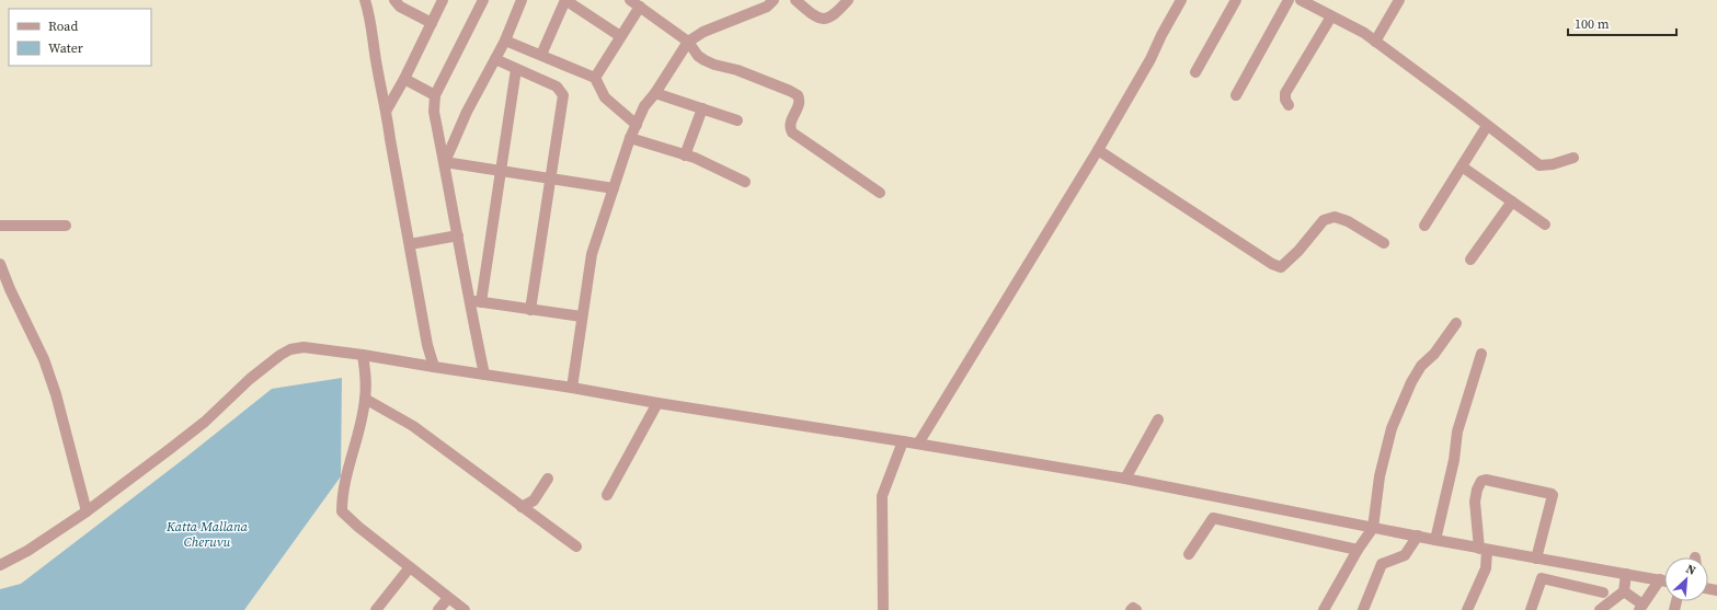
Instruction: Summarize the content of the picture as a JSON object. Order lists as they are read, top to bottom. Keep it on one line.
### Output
{"water":["Katta Mallana Cheruvu"],"legend":["Road","Water"],"scale_bar":"100 m","north":"top right"}
